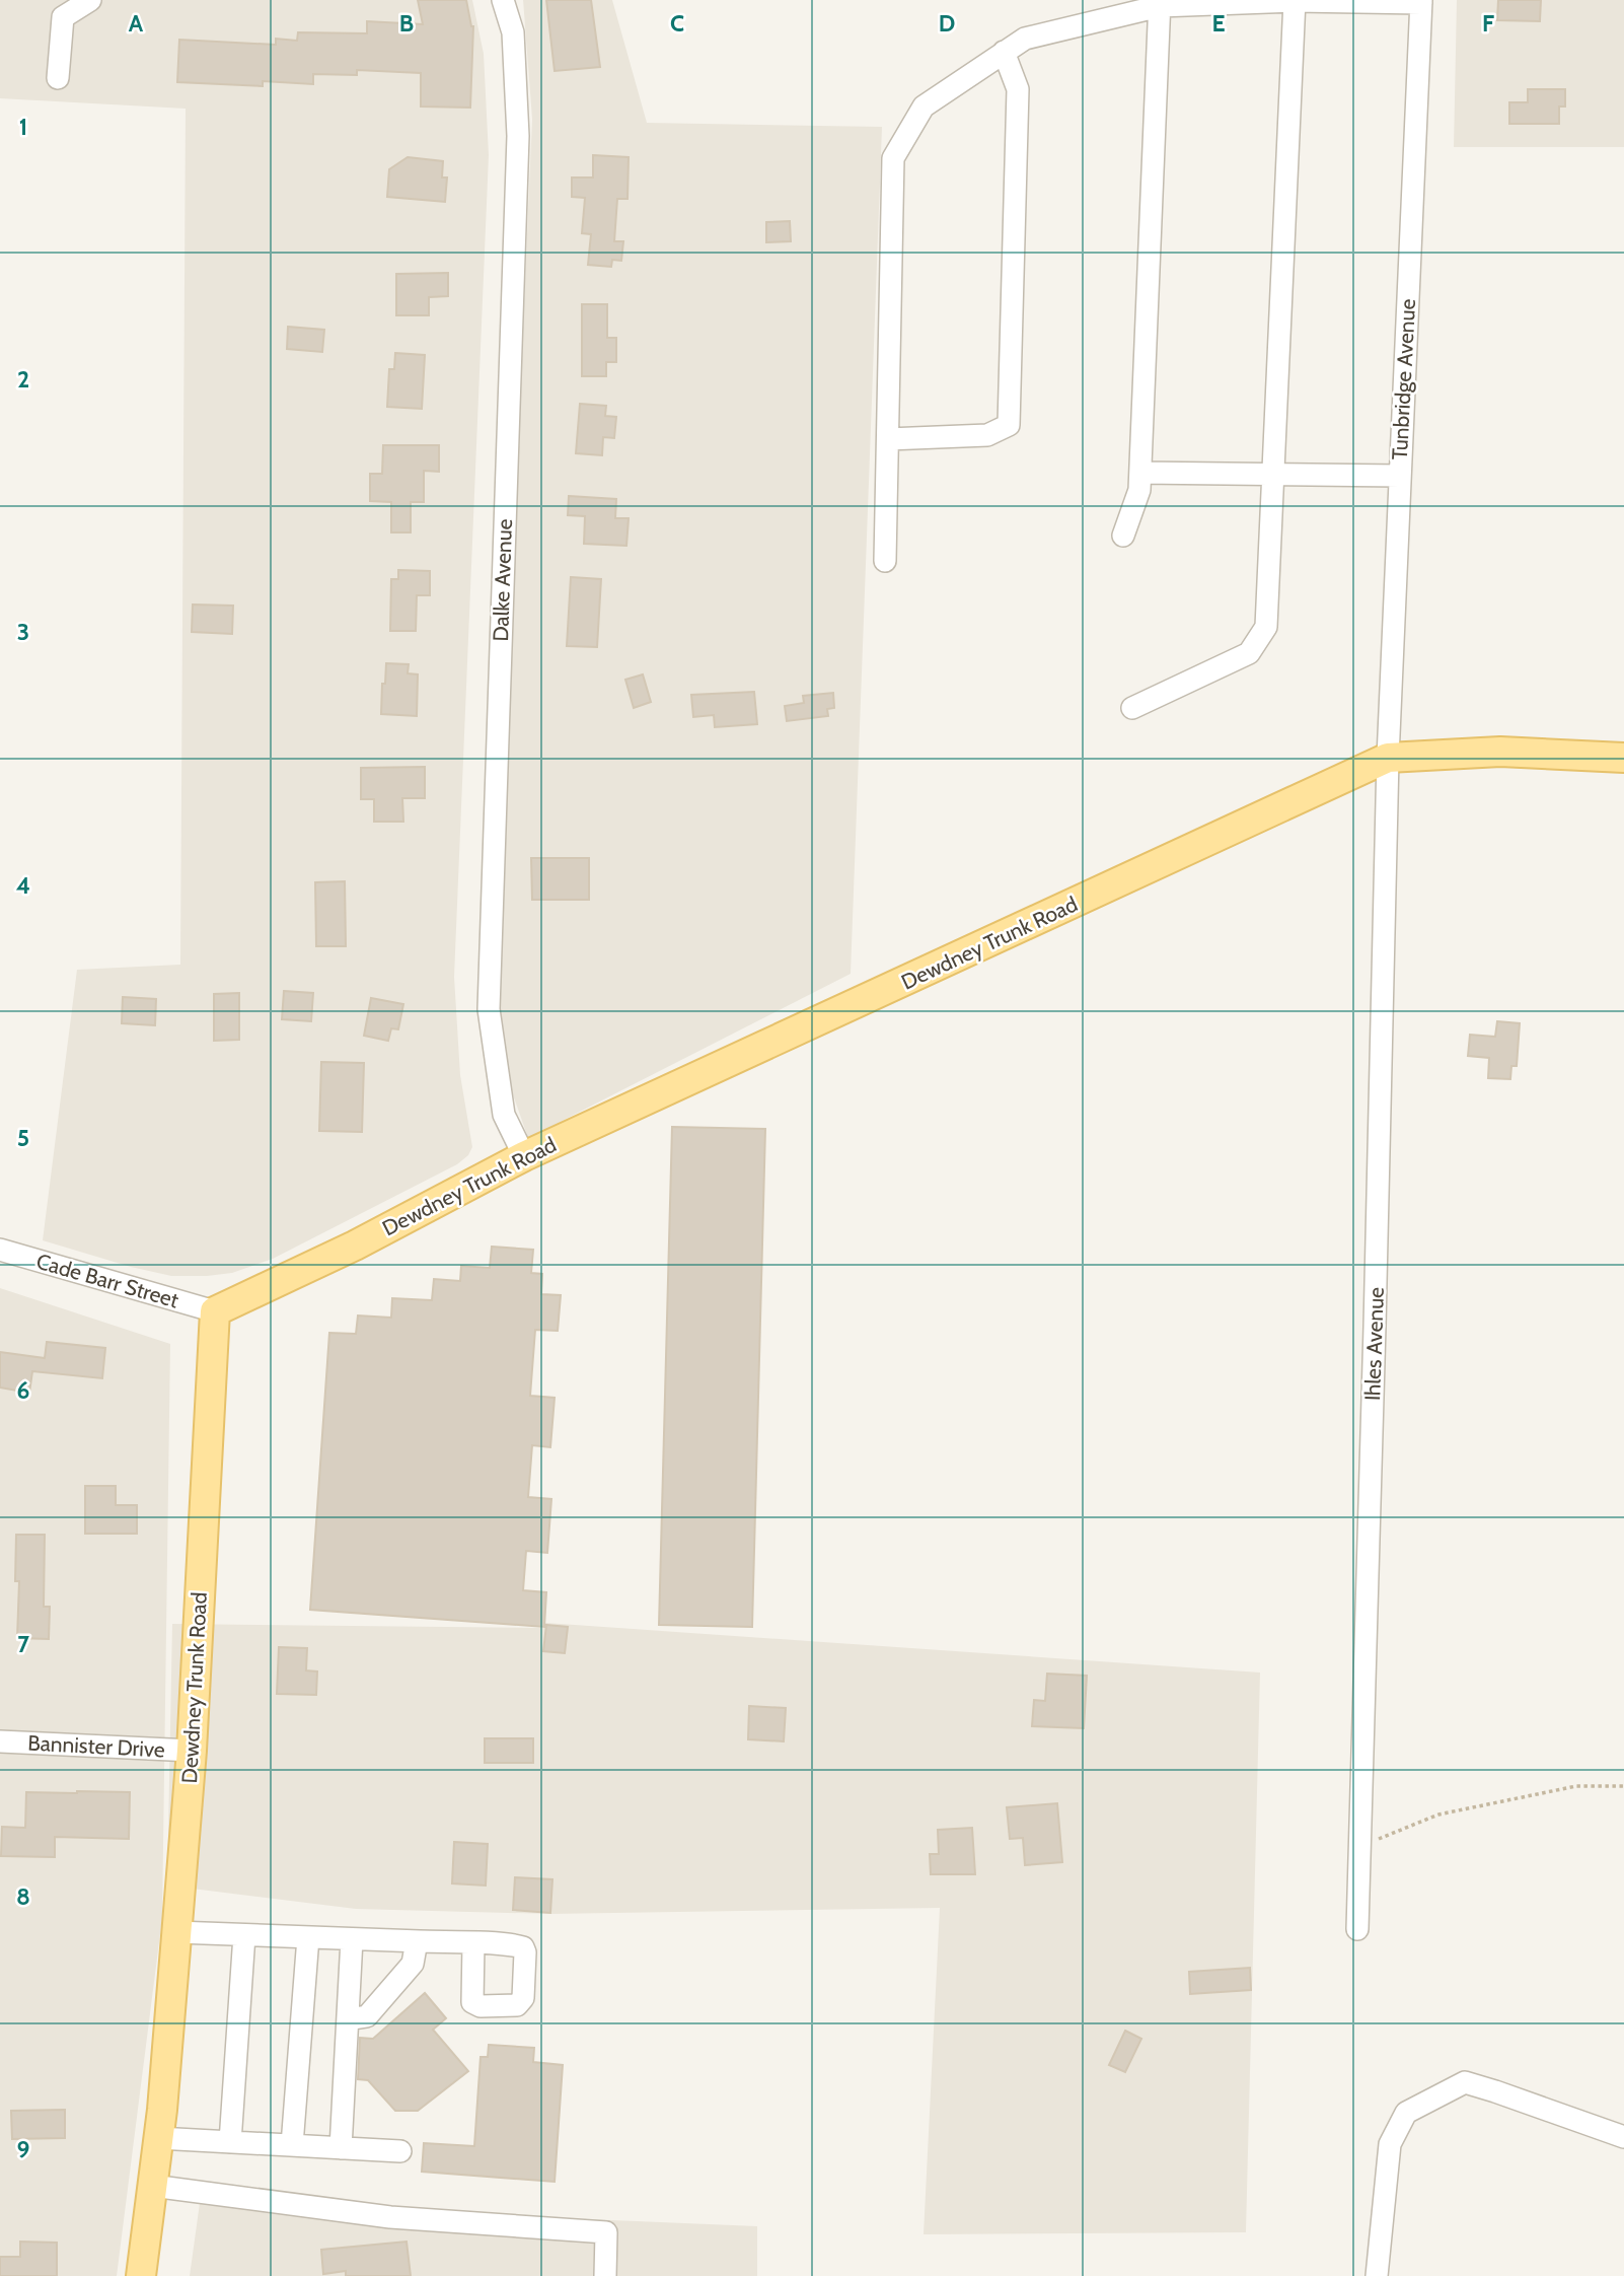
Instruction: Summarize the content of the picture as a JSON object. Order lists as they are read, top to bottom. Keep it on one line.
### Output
{"streets":{"main road":["Dewdney Trunk Road"],"street":["Tunbridge Avenue","Dalke Avenue","Cade Barr Street","Ihles Avenue","Bannister Drive"]},"crossings":[["Tunbridge Avenue","Dewdney Trunk Road"],["Tunbridge Avenue","Ihles Avenue"],["Dalke Avenue","Dewdney Trunk Road"],["Dewdney Trunk Road","Cade Barr Street"],["Dewdney Trunk Road","Ihles Avenue"],["Dewdney Trunk Road","Bannister Drive"]],"grid":{"columns":["A","B","C","D","E","F"],"rows":["1","2","3","4","5","6","7","8","9"]}}
